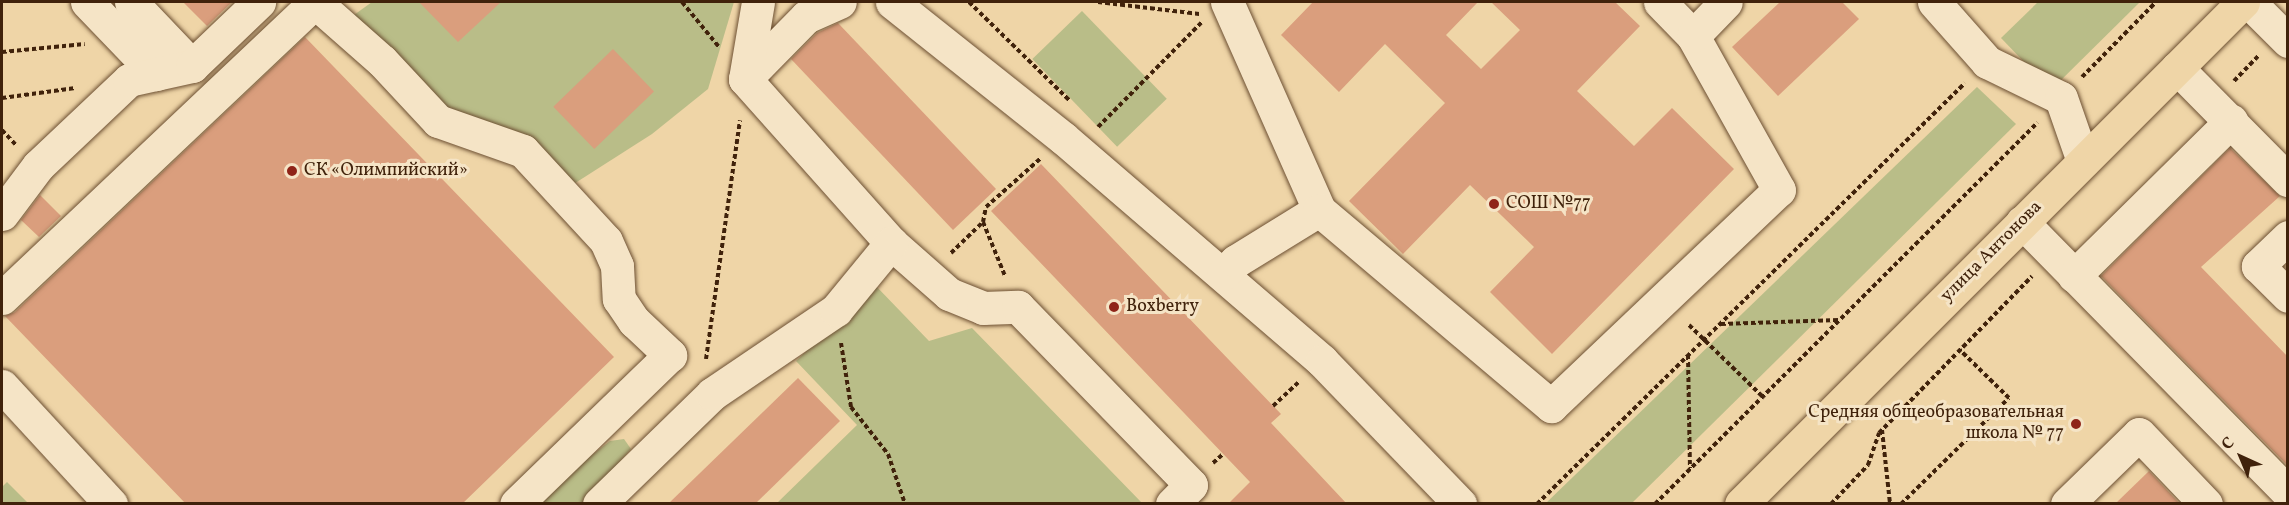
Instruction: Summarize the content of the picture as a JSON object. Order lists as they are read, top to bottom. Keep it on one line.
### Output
{"streets":{"main road":["улица Антонова"]},"places":["СК «Олимпийский»","СОШ №77","Boxberry","Средняя общеобразовательная школа № 77"],"north":"top left"}
